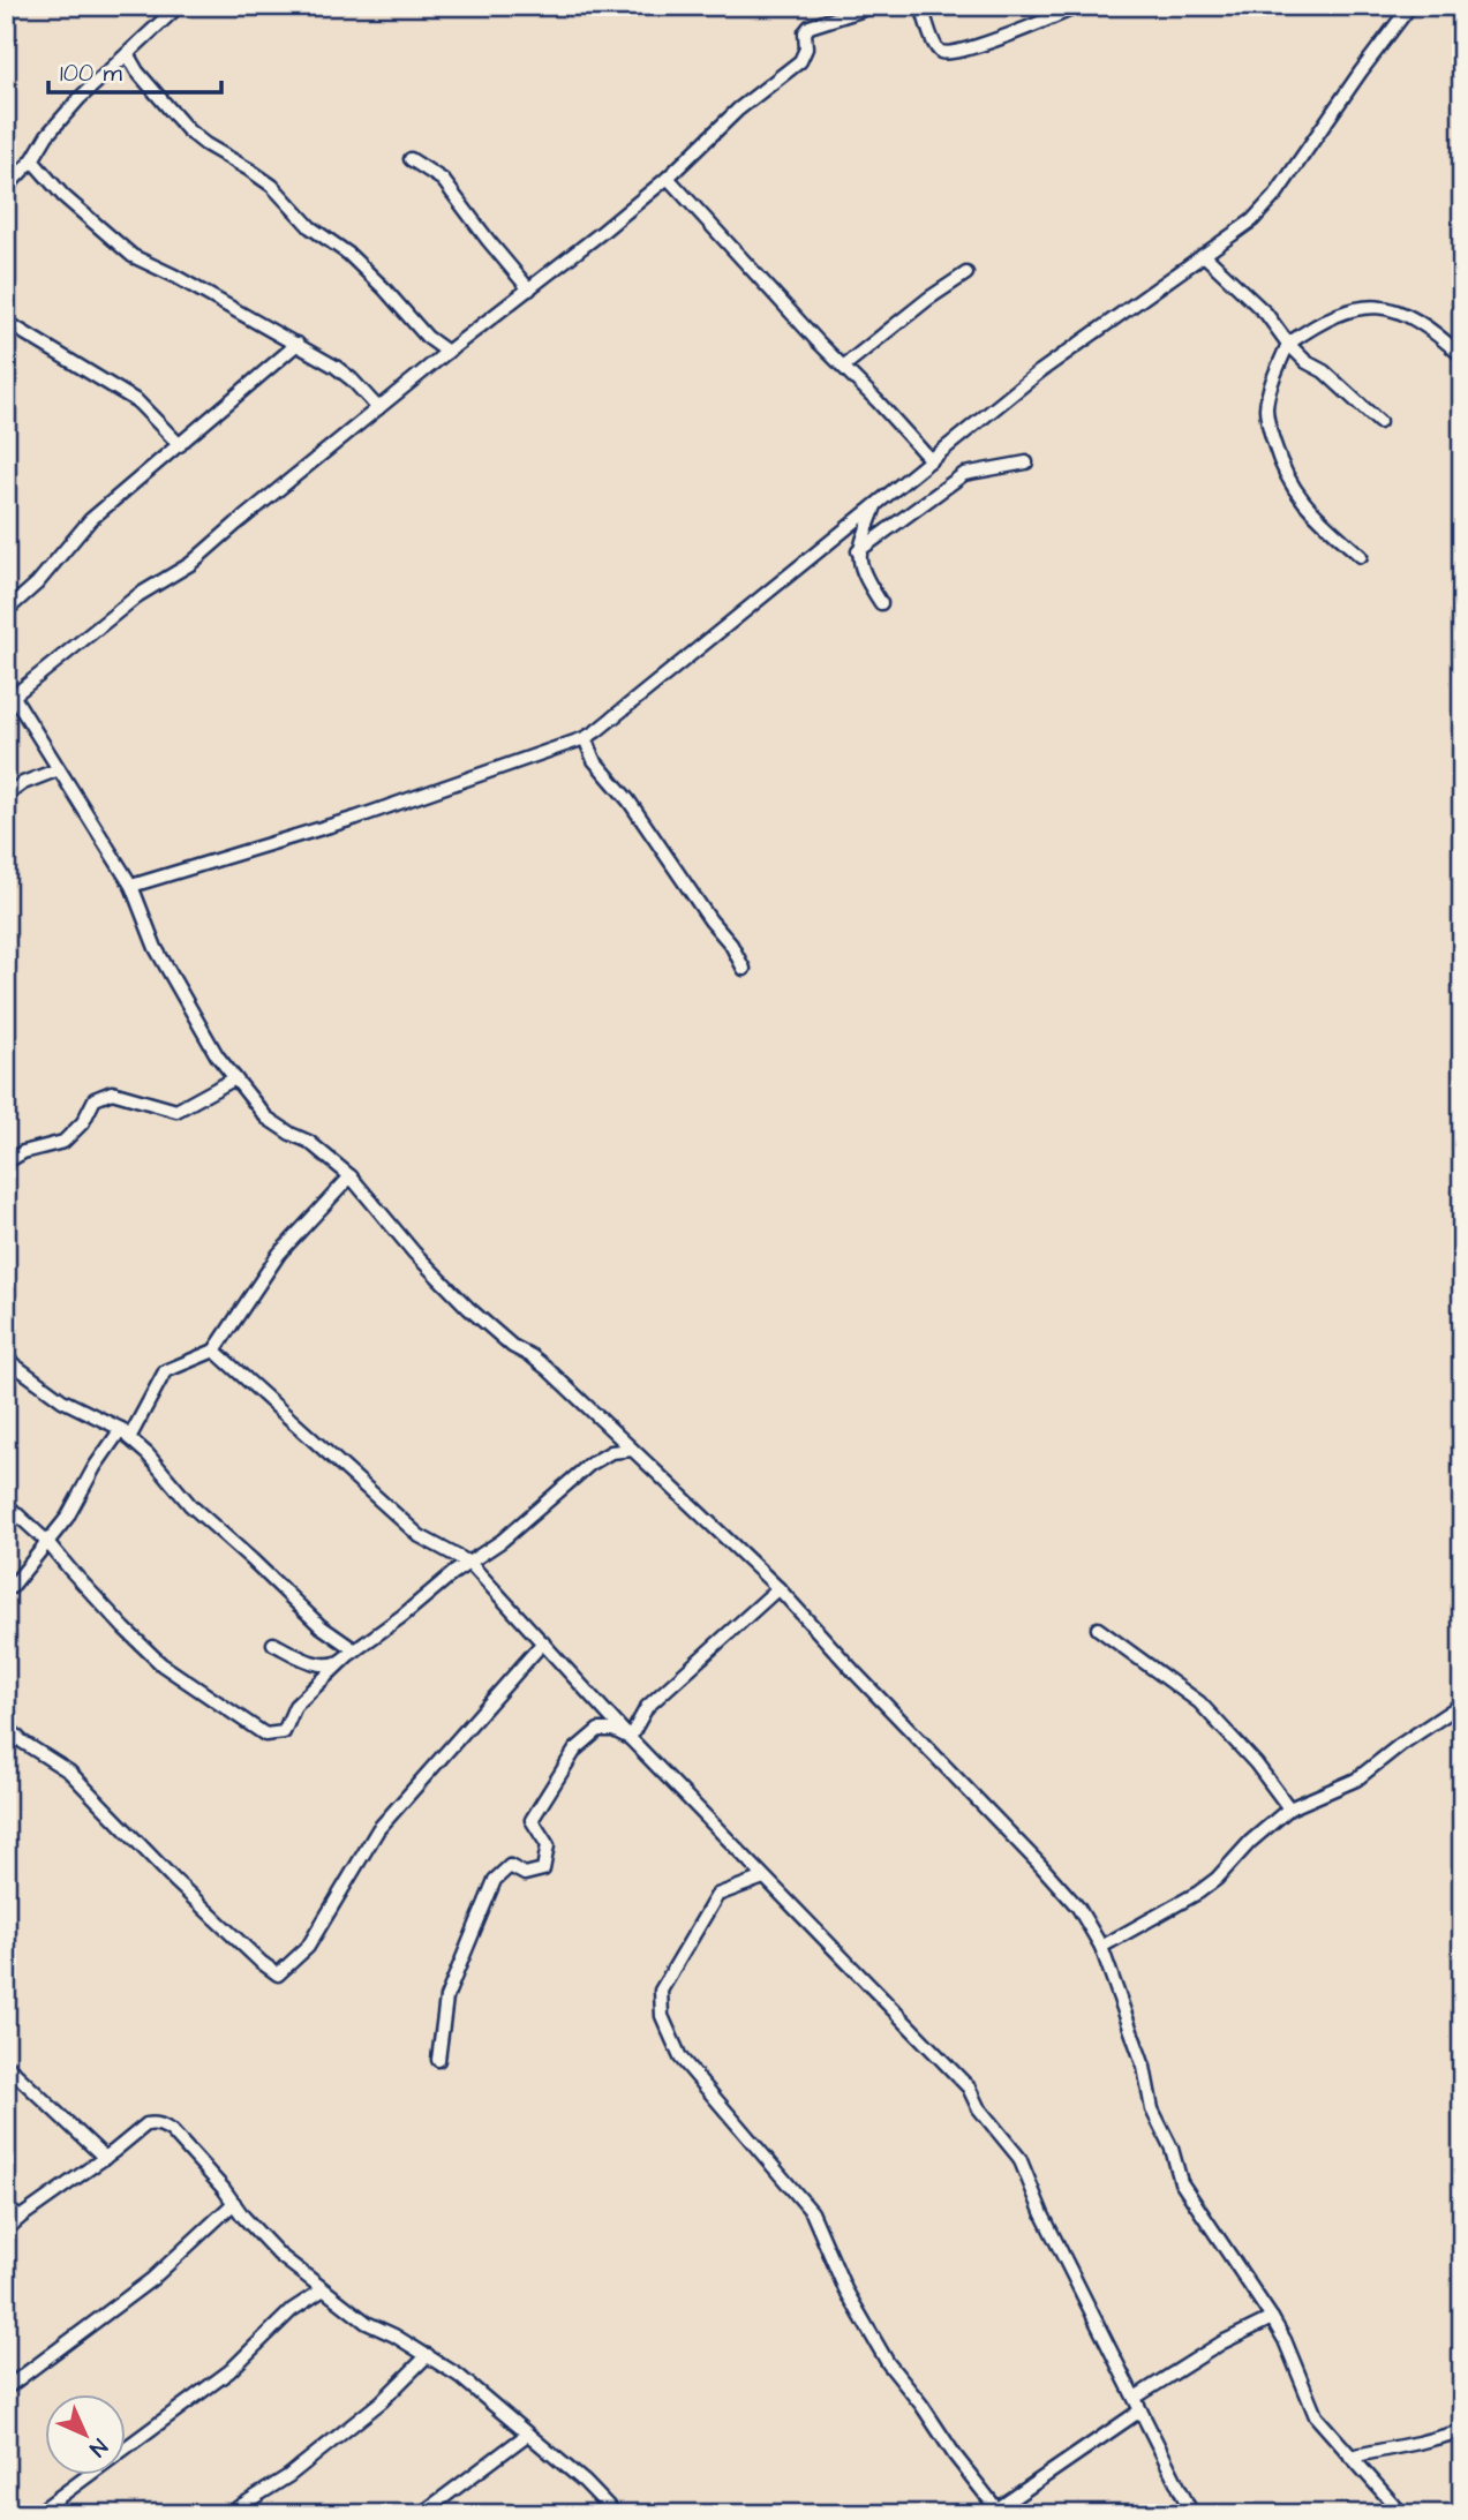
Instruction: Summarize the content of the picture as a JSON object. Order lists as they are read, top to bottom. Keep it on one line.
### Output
{"scale_bar":"100 m","north":"bottom right"}
